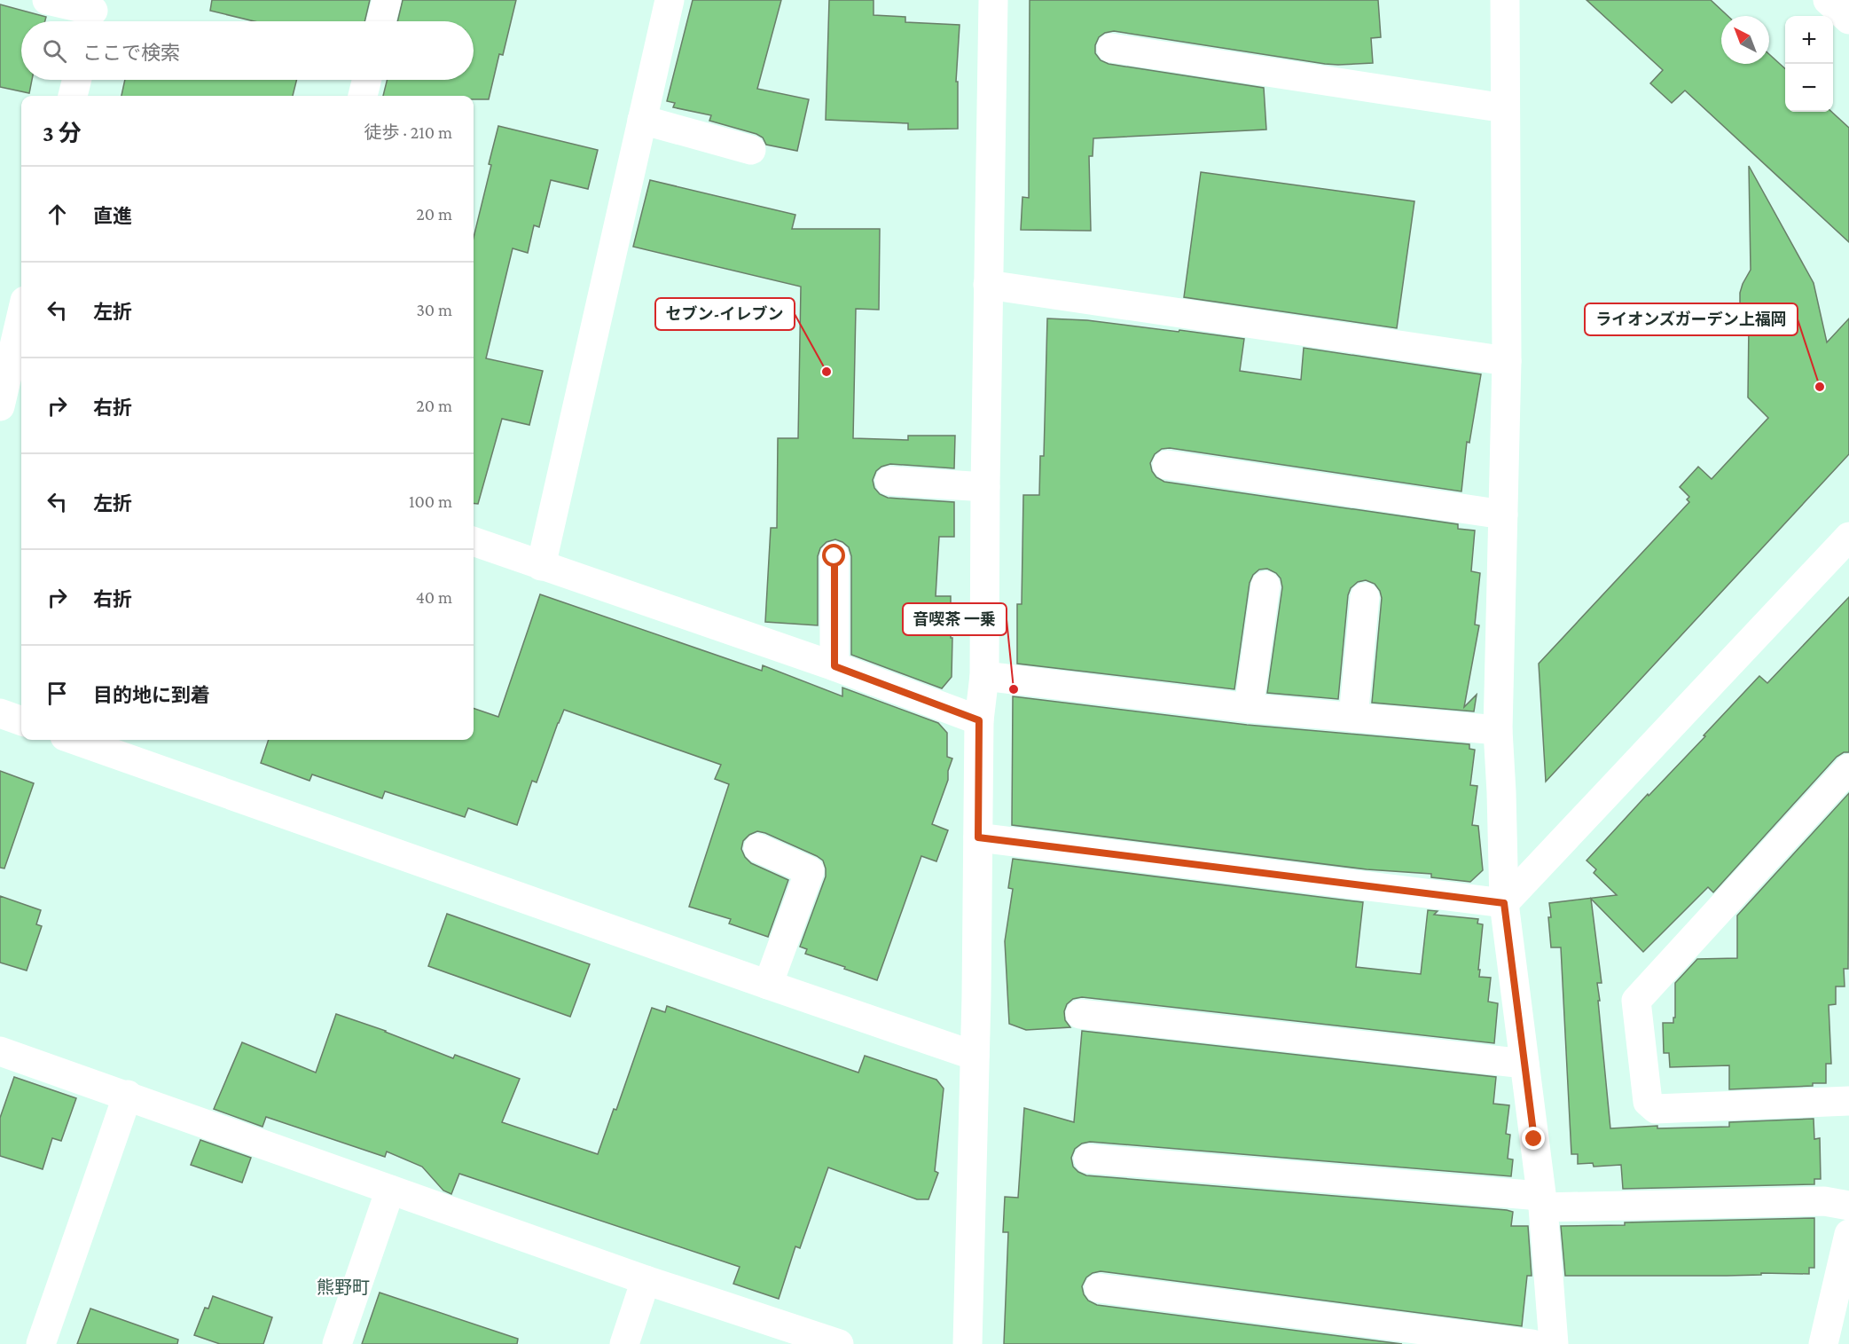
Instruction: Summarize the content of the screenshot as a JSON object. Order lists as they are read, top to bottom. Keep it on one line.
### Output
{"districts":["熊野町"],"places":["セブン-イレブン","ライオンズガーデン上福岡","音喫茶 一乗"],"north":"top left","page":{"map_buttons":["+","−"],"search":"ここで検索","heading":["3 分","徒歩 · 210 m"],"list":[["直進","20 m"],["左折","30 m"],["右折","20 m"],["左折","100 m"],["右折","40 m"],"目的地に到着"]}}
